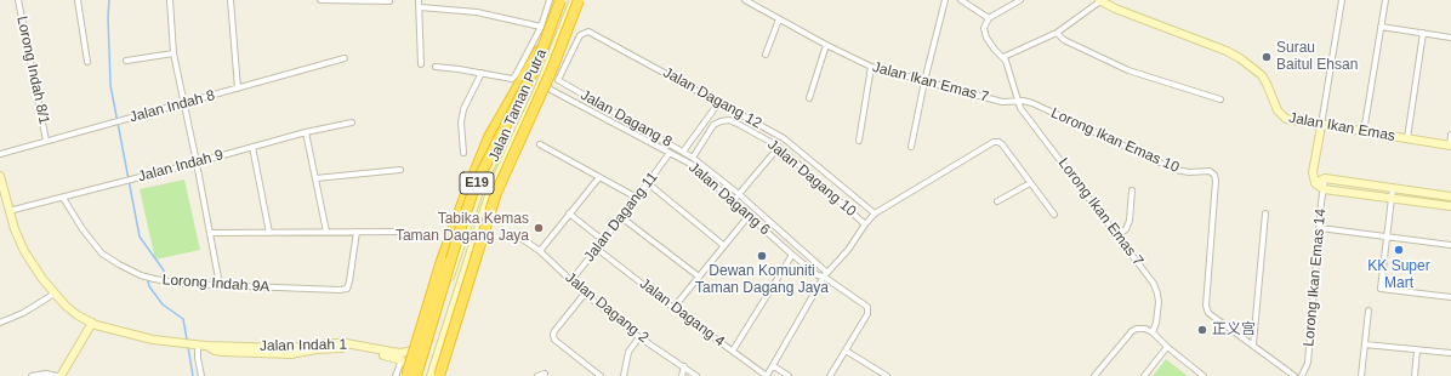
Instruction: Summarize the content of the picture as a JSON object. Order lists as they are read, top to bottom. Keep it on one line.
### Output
{"streets":{"highway":["E19"],"street":["Lorong Indah 8/1","Jalan Ikan Emas 7","Jalan Dagang 12","Jalan Taman Putra","Jalan Indah 8","Jalan Dagang 8","Jalan Ikan Emas","Lorong Ikan Emas 10","Jalan Indah 9","Jalan Dagang 10","Jalan Dagang 6","Lorong Ikan Emas 7","Jalan Dagang 11","Lorong Ikan Emas 14","Lorong Indah 9A","Jalan Dagang 2","Jalan Dagang 4","Jalan Indah 1"]},"crossings":[["Lorong Indah 8/1","Jalan Indah 8"],["Jalan Ikan Emas 7","Lorong Ikan Emas 10"],["Jalan Ikan Emas 7","Lorong Ikan Emas 7"],["Jalan Dagang 12","Jalan Dagang 8"],["Jalan Dagang 12","Jalan Dagang 10"],["Jalan Taman Putra","E19"],["Jalan Taman Putra","Jalan Indah 1"],["Jalan Dagang 8","Jalan Dagang 10"],["Jalan Dagang 8","Jalan Dagang 6"],["Lorong Ikan Emas 10","Lorong Ikan Emas 7"],["Jalan Indah 9","Lorong Indah 9A"],["Jalan Indah 9","Jalan Indah 1"],["Jalan Dagang 10","Jalan Dagang 6"],["Jalan Dagang 10","Jalan Dagang 4"],["E19","Jalan Indah 1"],["Jalan Dagang 6","Jalan Dagang 11"],["Jalan Dagang 11","Jalan Dagang 2"],["Jalan Dagang 11","Jalan Dagang 4"]],"places":["Surau Baitul Ehsan","Tabika Kemas Taman Dagang Jaya","KK Super Mart","Dewan Komuniti Taman Dagang Jaya","正义宫"]}
